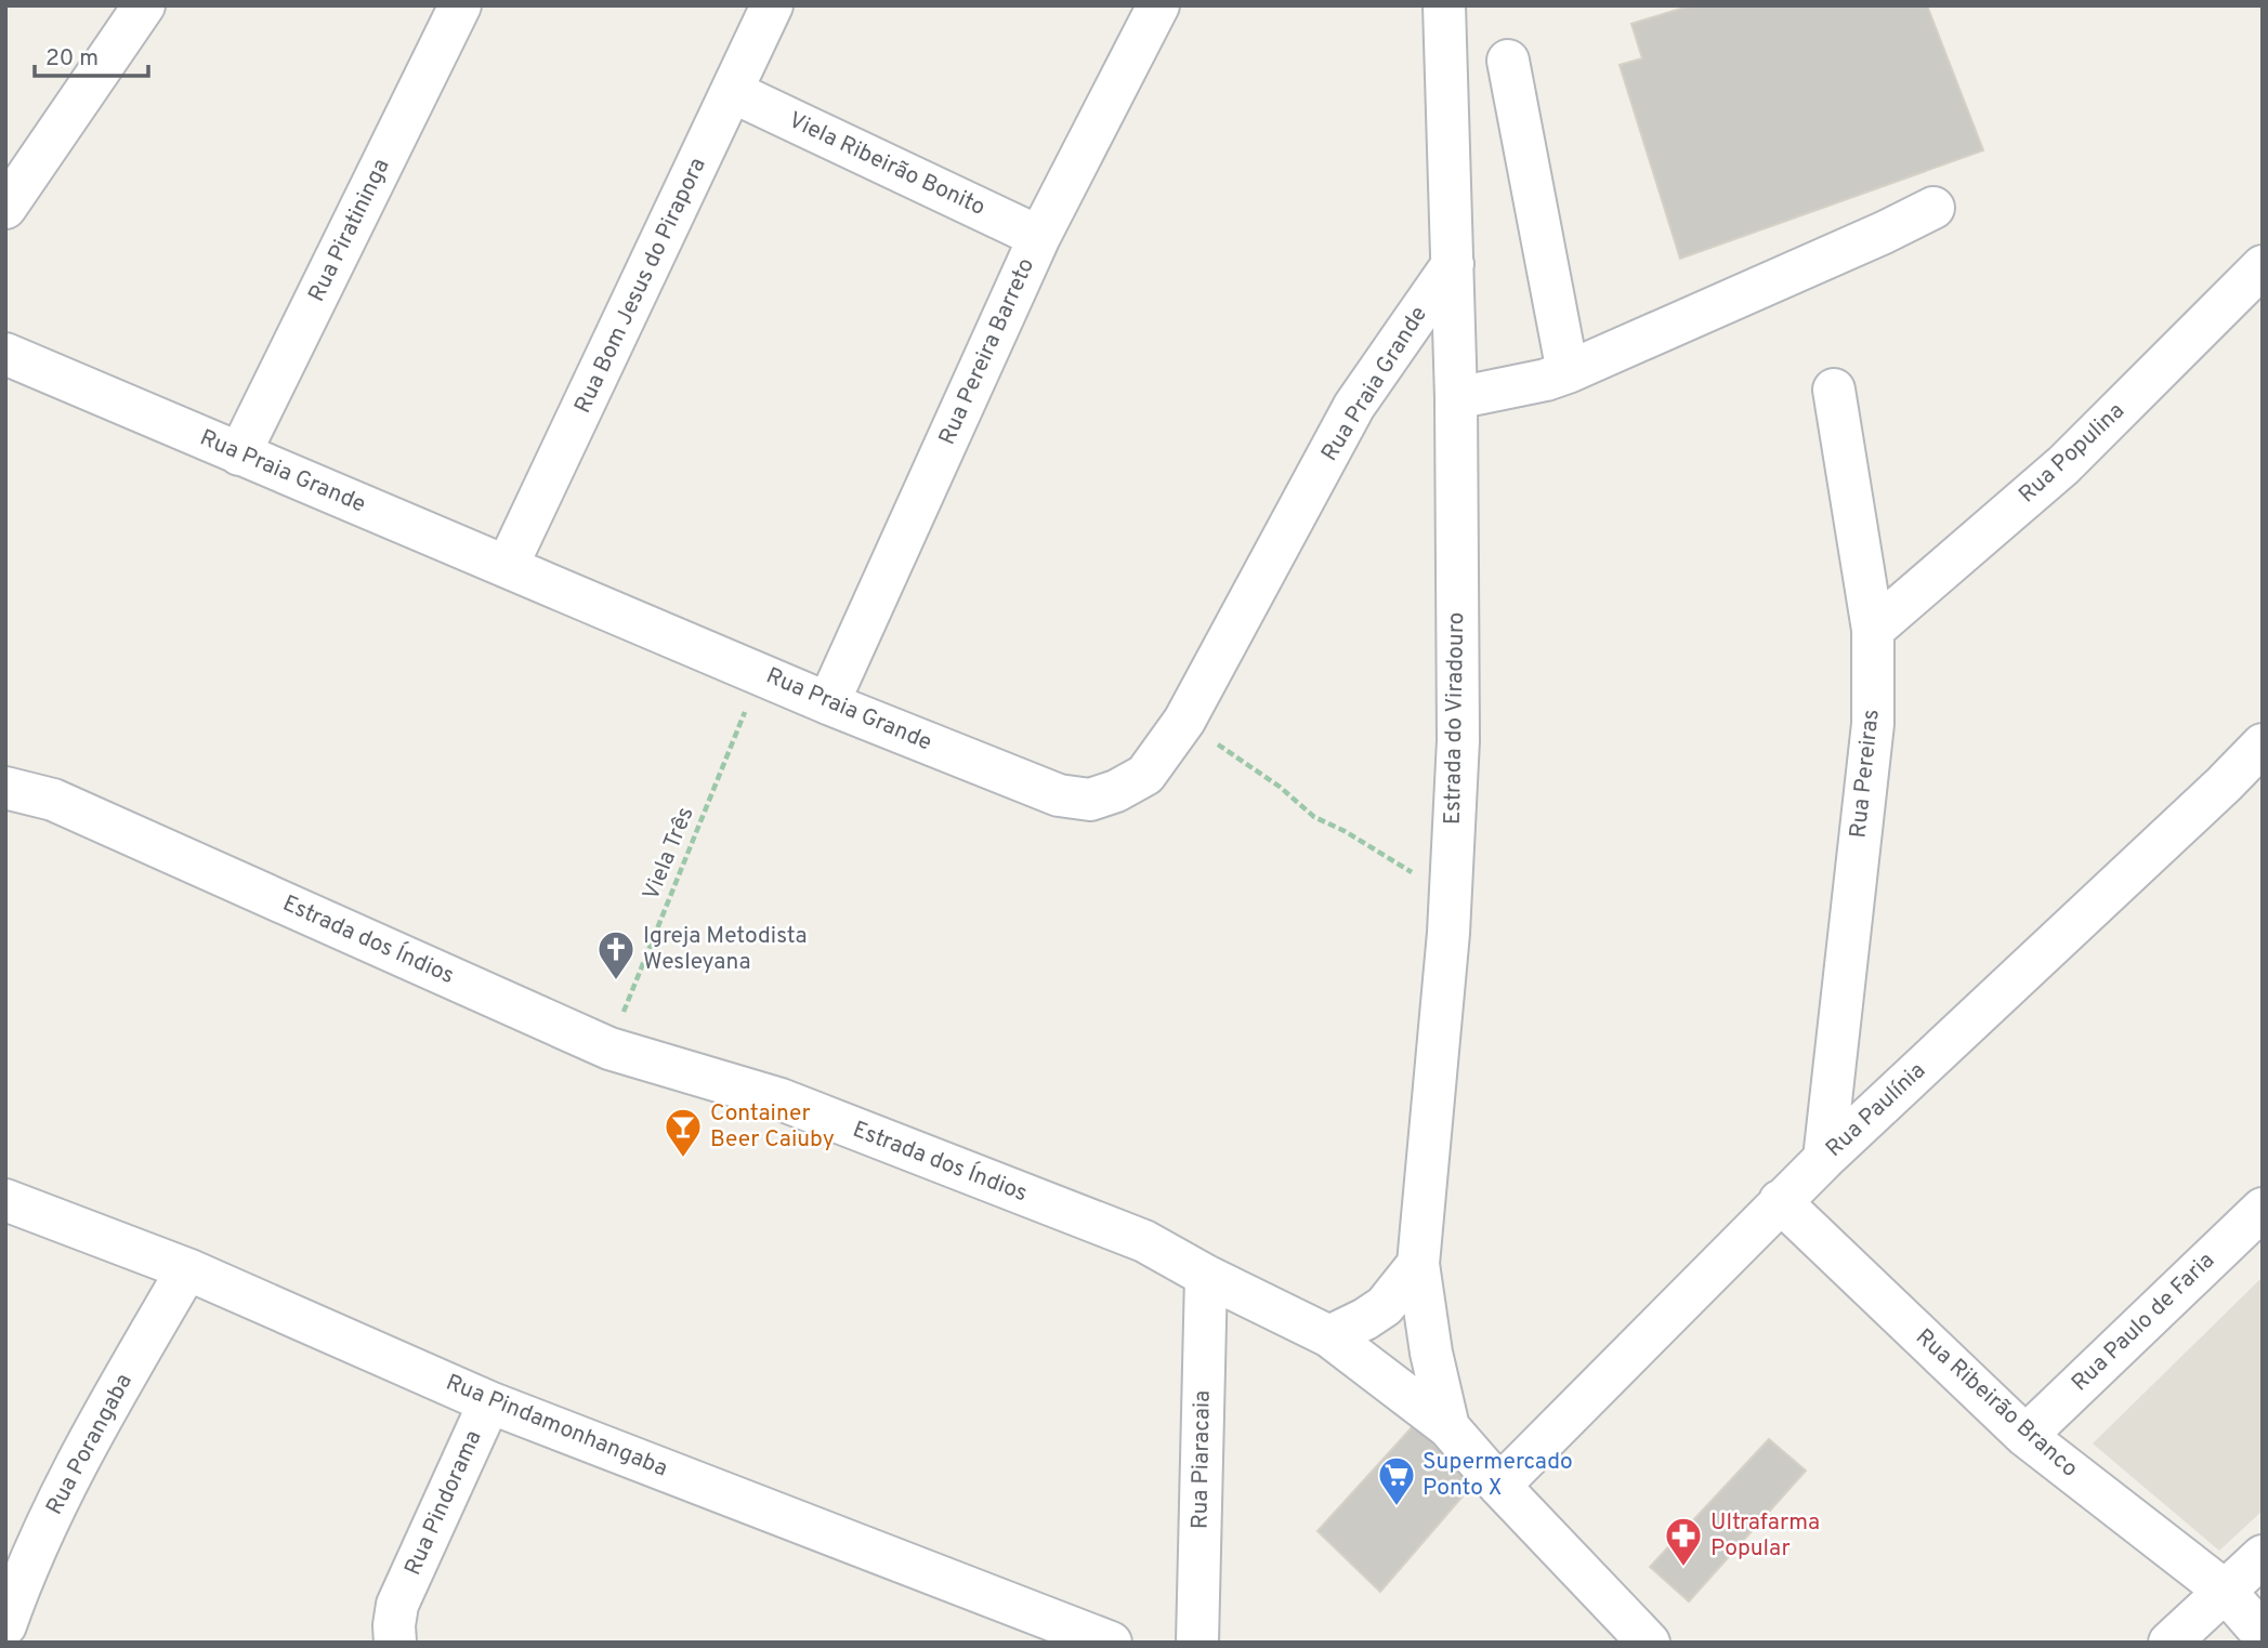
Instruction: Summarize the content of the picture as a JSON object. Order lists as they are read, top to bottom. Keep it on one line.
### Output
{"streets":{"street":["Viela Ribeirão Bonito","Rua Piratininga","Rua Bom Jesus do Pirapora","Rua Pereira Barreto","Rua Praia Grande","Rua Populina","Estrada do Viradouro","Rua Pereiras","Estrada dos Índios","Rua Paulínia","Rua Paulo de Faria","Rua Ribeirão Branco","Rua Pindamonhangaba","Rua Porangaba","Rua Piaracaia","Rua Pindorama"],"path":["Viela Três"]},"crossings":[["Viela Ribeirão Bonito","Rua Bom Jesus do Pirapora"],["Viela Ribeirão Bonito","Rua Pereira Barreto"],["Rua Piratininga","Rua Praia Grande"],["Rua Bom Jesus do Pirapora","Rua Praia Grande"],["Rua Pereira Barreto","Rua Praia Grande"],["Rua Praia Grande","Estrada do Viradouro"],["Rua Praia Grande","Viela Três"],["Rua Populina","Rua Pereiras"],["Estrada do Viradouro","Estrada dos Índios"],["Rua Pereiras","Rua Paulínia"],["Viela Três","Estrada dos Índios"],["Estrada dos Índios","Rua Paulínia"],["Estrada dos Índios","Rua Piaracaia"],["Rua Paulínia","Rua Ribeirão Branco"],["Rua Paulo de Faria","Rua Ribeirão Branco"],["Rua Pindamonhangaba","Rua Porangaba"],["Rua Pindamonhangaba","Rua Pindorama"]],"places":{"church":["Igreja Metodista Wesleyana"],"bar":["Container Beer Caiuby"],"supermarket":["Supermercado Ponto X"],"pharmacy":["Ultrafarma Popular"]},"scale_bar":"20 m"}
